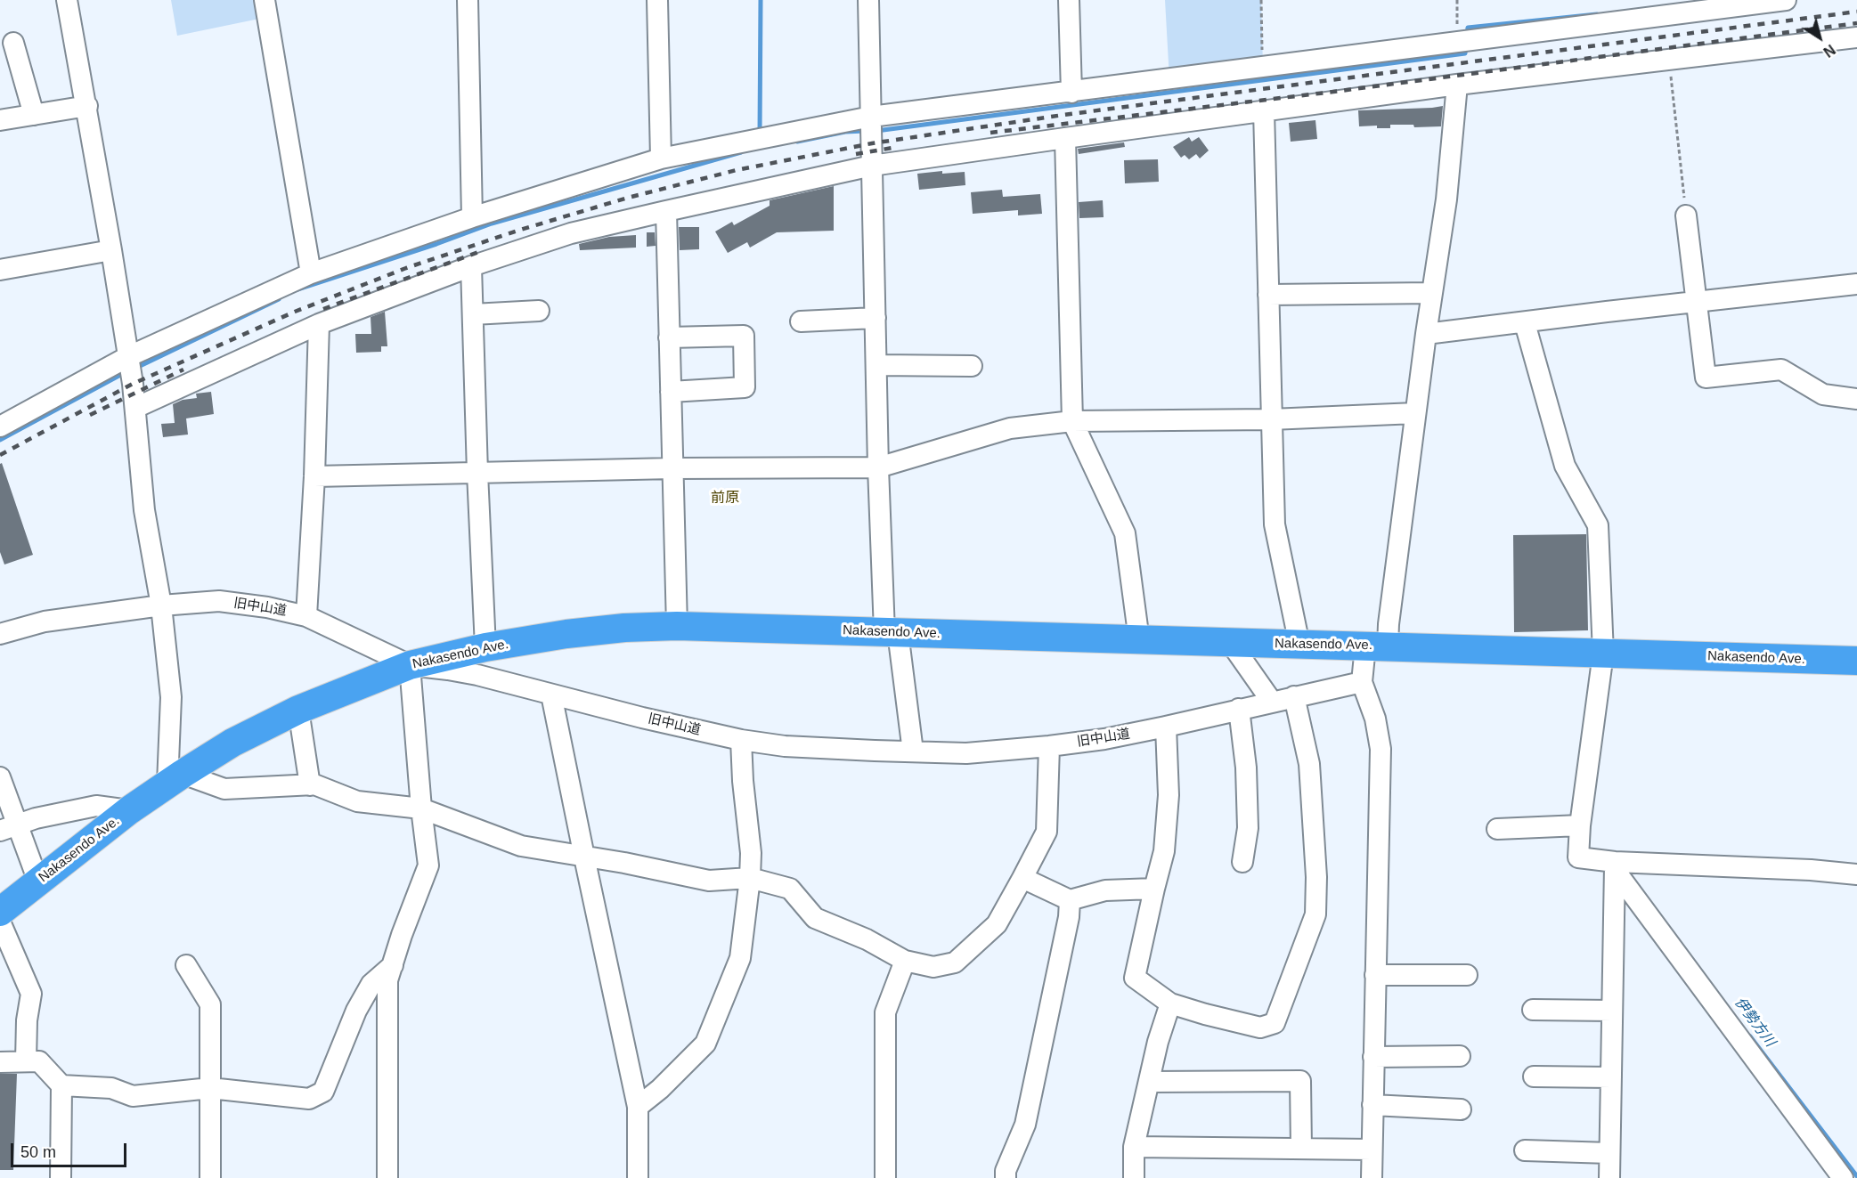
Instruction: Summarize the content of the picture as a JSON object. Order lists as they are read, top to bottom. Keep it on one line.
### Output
{"streets":{"highway":["Nakasendo Ave."],"street":["旧中山道"]},"crossings":[["旧中山道","Nakasendo Ave."]],"districts":["前原"],"water":["伊勢方川"],"scale_bar":"50 m","north":"bottom right"}
